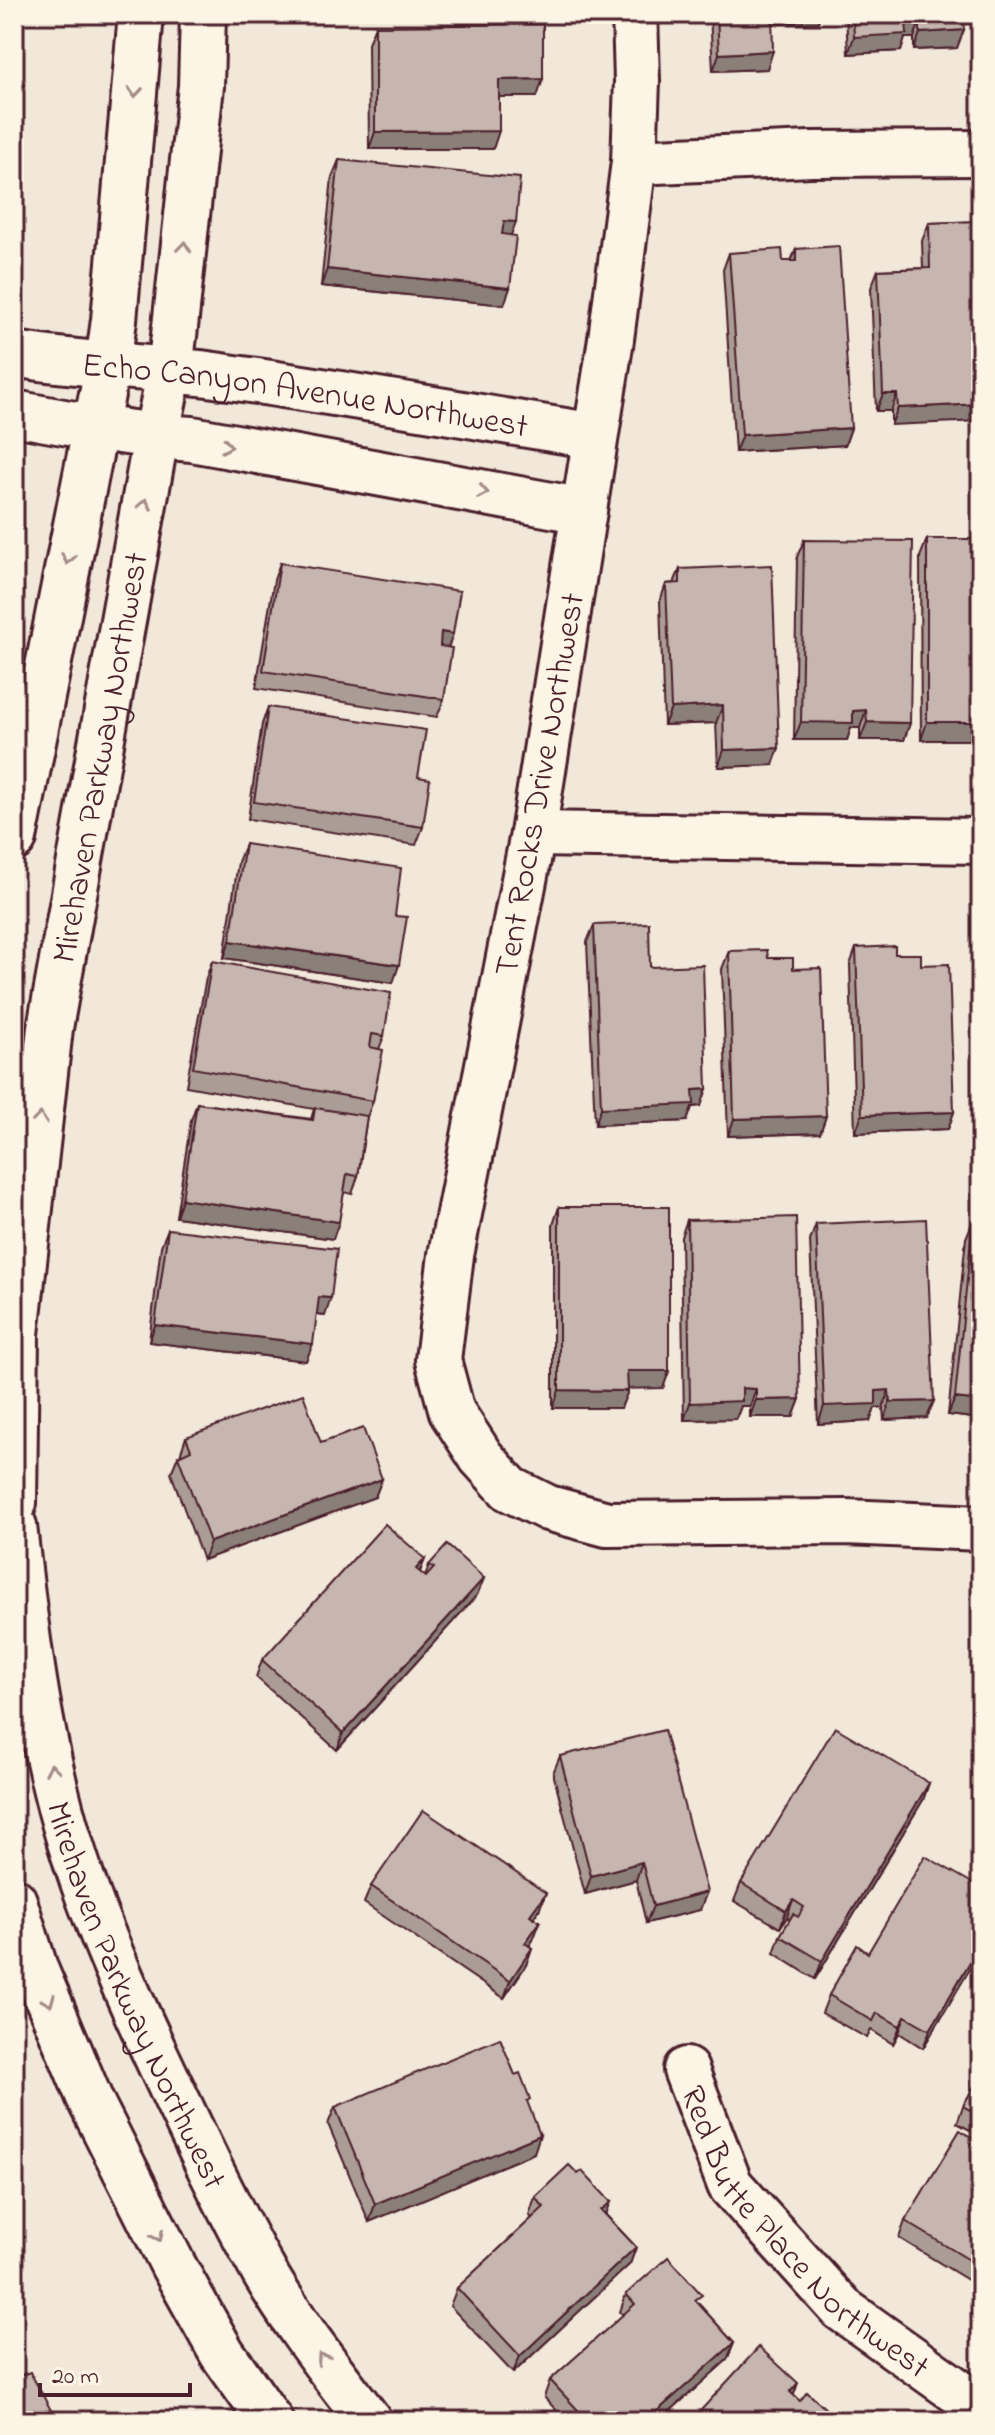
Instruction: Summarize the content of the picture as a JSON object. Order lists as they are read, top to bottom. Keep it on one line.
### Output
{"streets":{"street":["Echo Canyon Avenue Northwest","Mirehaven Parkway Northwest","Tent Rocks Drive Northwest","Red Butte Place Northwest"]},"crossings":[["Echo Canyon Avenue Northwest","Mirehaven Parkway Northwest"],["Echo Canyon Avenue Northwest","Tent Rocks Drive Northwest"]],"scale_bar":"20 m"}
